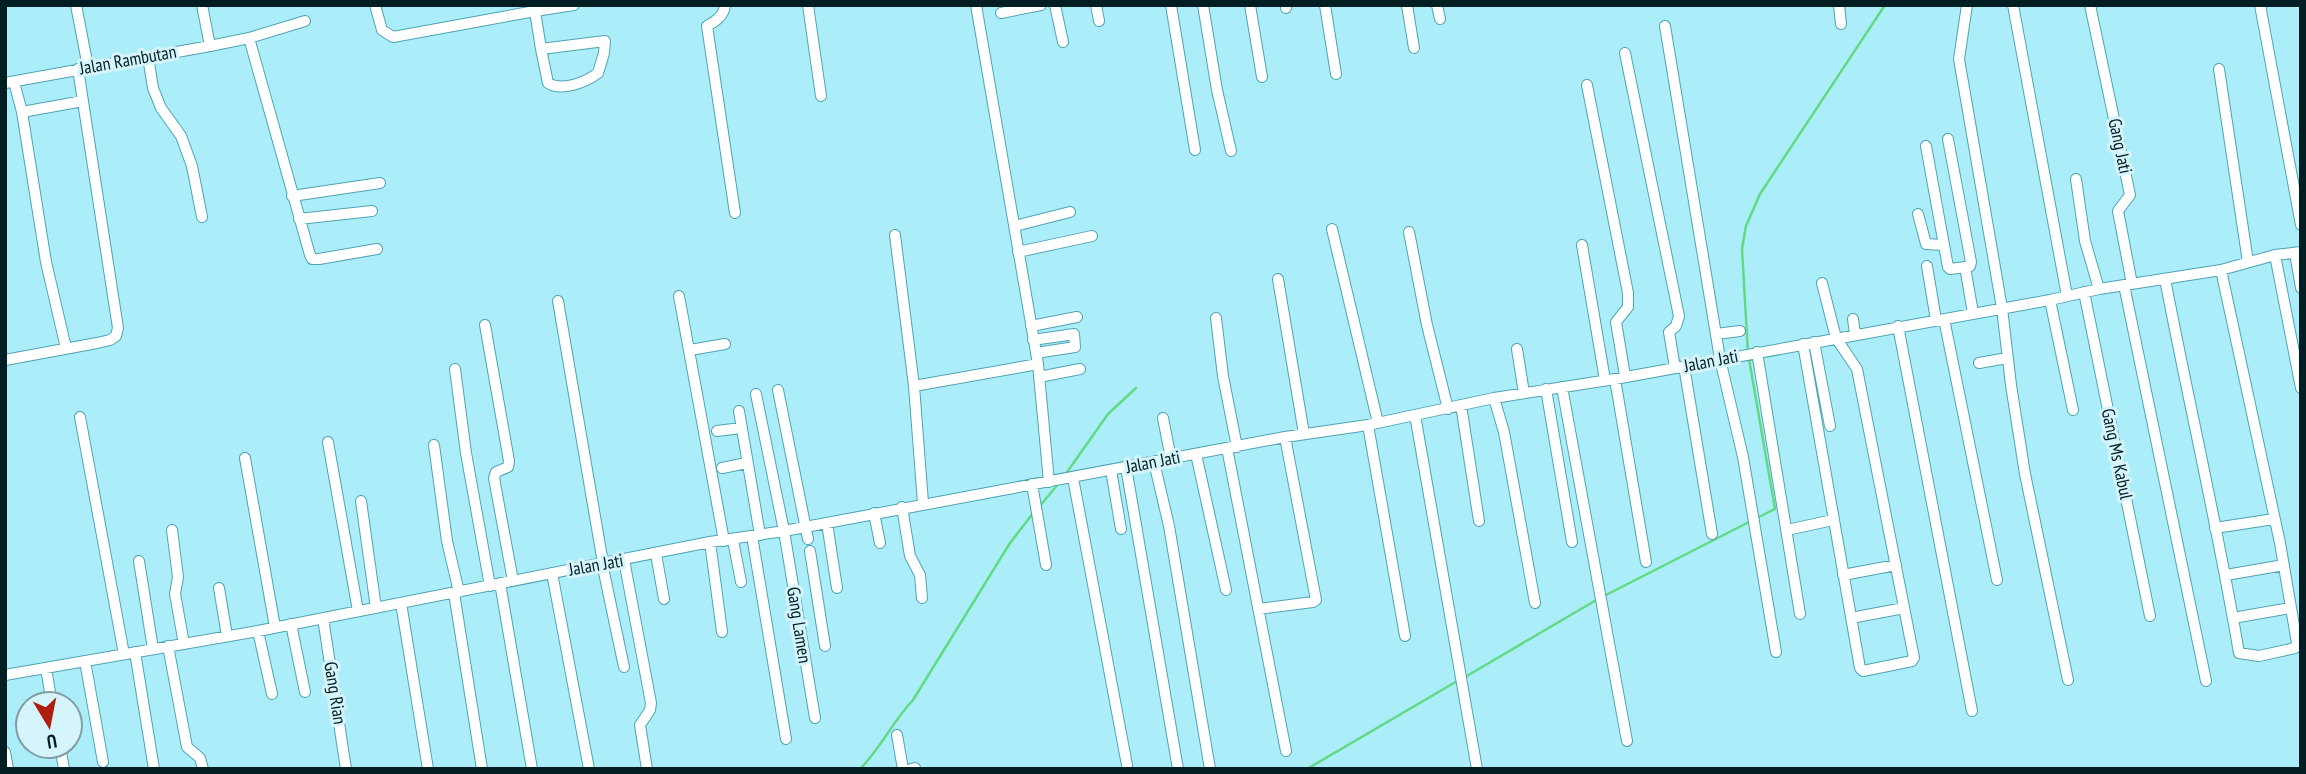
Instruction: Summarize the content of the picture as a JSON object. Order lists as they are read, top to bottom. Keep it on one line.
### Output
{"streets":{"street":["Jalan Rambutan","Gang Jati","Jalan Jati","Gang Ms Kabul","Gang Lamen","Gang Rian"]},"crossings":[["Gang Jati","Jalan Jati"],["Jalan Jati","Gang Ms Kabul"],["Jalan Jati","Gang Lamen"],["Jalan Jati","Gang Rian"]],"north":"bottom"}
